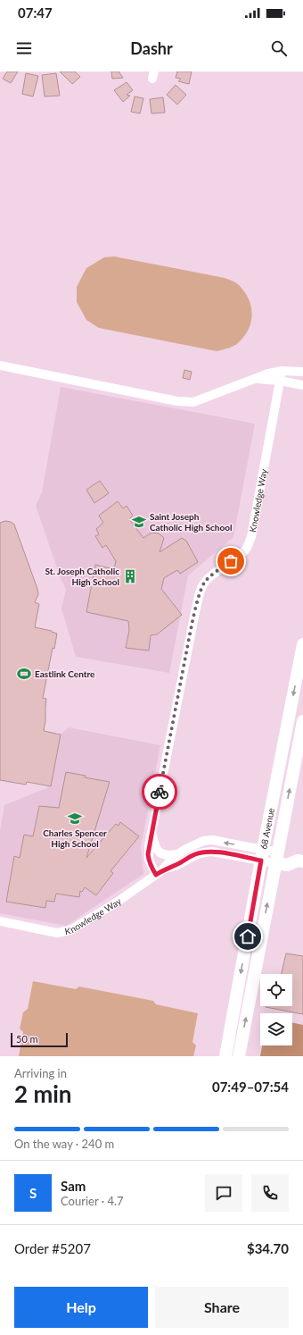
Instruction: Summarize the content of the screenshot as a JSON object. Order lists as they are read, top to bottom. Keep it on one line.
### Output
{"streets":{"main road":["68 Avenue"],"street":["Knowledge Way"]},"crossings":[["Knowledge Way","68 Avenue"]],"places":{"school or university":["Saint Joseph Catholic High School","Charles Spencer High School"],"building":["St. Joseph Catholic High School"],"sports":["Eastlink Centre"]},"scale_bar":"50 m","page":{"status":"07:47","header":"Dashr","scale":"50 m","heading":["2 min","Arriving in","07:49–07:54"],"panel":["Sam","Courier · 4.7","Order #5207","$34.70"],"bar":"On the way · 240 m","round":"S","buttons":["Help","Share"]}}
